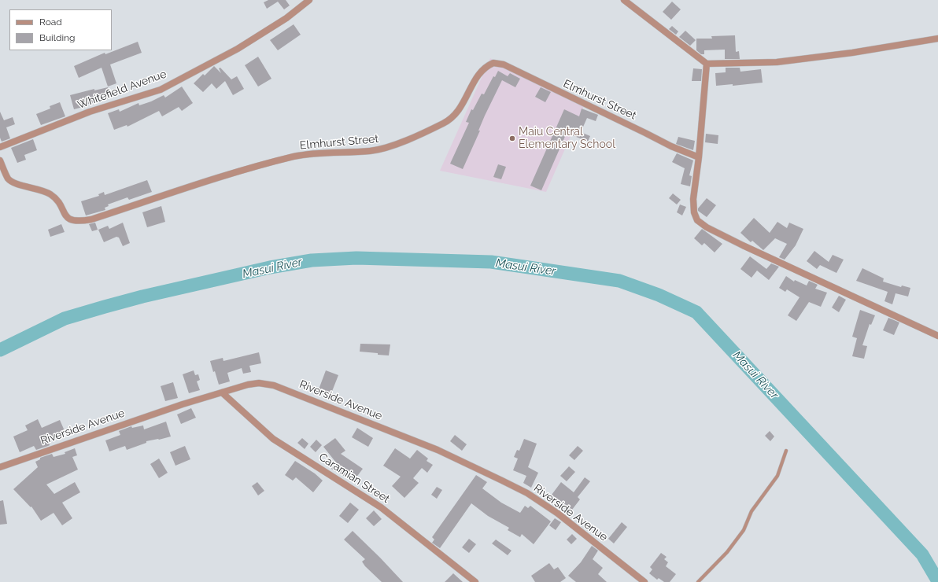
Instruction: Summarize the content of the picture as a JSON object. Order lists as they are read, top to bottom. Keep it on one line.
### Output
{"streets":{"street":["Whitefield Avenue","Elmhurst Street","Riverside Avenue","Caramian Street"]},"crossings":[["Riverside Avenue","Caramian Street"]],"water":["Masui River"],"places":["Maiu Central Elementary School"],"legend":["Road","Building"]}
